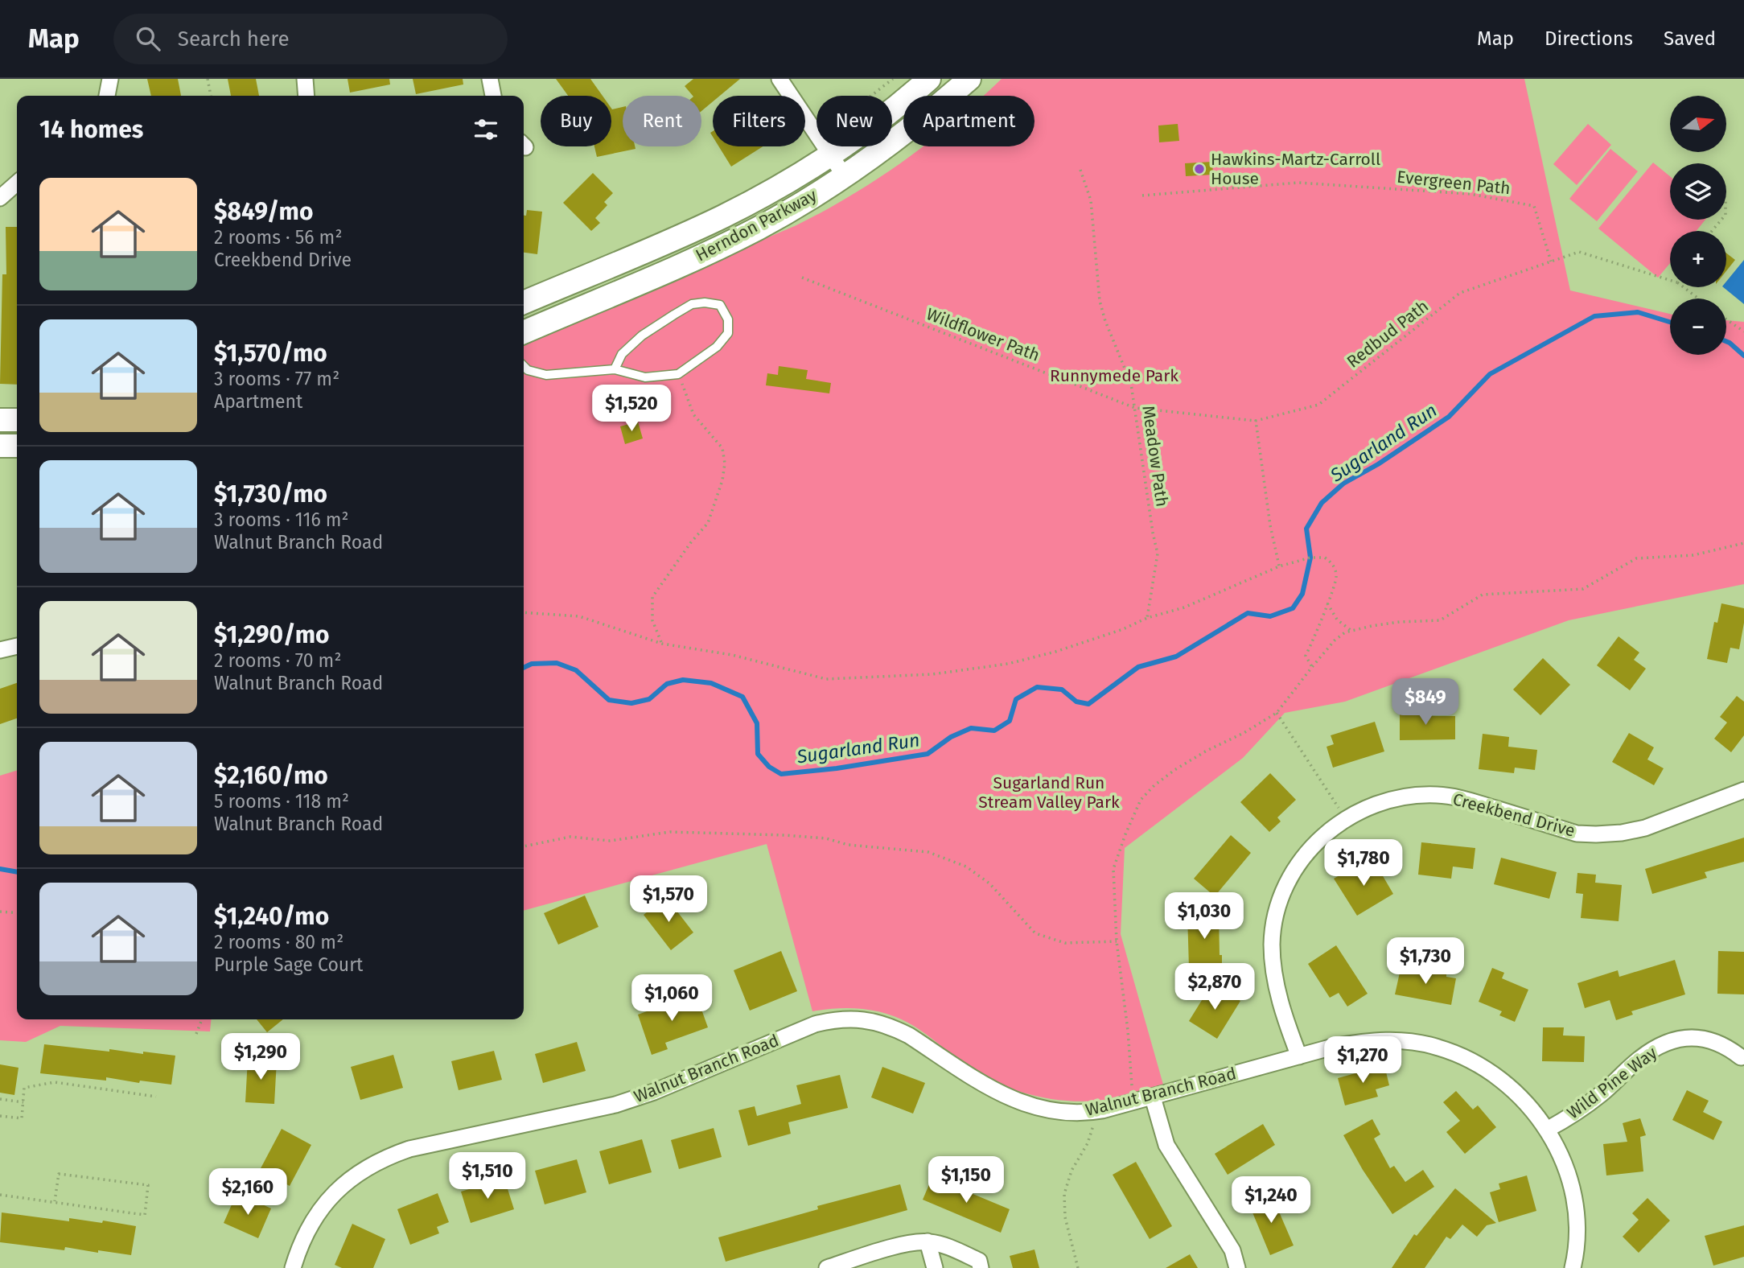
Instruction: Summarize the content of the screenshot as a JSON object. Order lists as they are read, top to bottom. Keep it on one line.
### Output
{"streets":{"main road":["Herndon Parkway"],"street":["Creekbend Drive","Walnut Branch Road","Wild Pine Way"],"path":["Evergreen Path","Redbud Path","Wildflower Path","Meadow Path"]},"crossings":[["Evergreen Path","Redbud Path"],["Redbud Path","Wildflower Path"],["Wildflower Path","Meadow Path"],["Creekbend Drive","Walnut Branch Road"],["Walnut Branch Road","Wild Pine Way"]],"water":["Sugarland Run"],"parks":["Runnymede Park","Sugarland Run Stream Valley Park"],"places":["Hawkins-Martz-Carroll House"],"north":"right","page":{"header":"Map","search":"Search here","nav":["Map","Directions","Saved"],"map_buttons":["+","−"],"chip":["Buy","Rent","Filters","New","Apartment"],"heading":"14 homes","list":[{"name":"$849/mo","note":"2 rooms · 56 m² · Creekbend Drive"},{"name":"$1,570/mo","note":"3 rooms · 77 m² · Apartment"},{"name":"$1,730/mo","note":"3 rooms · 116 m² · Walnut Branch Road"},{"name":"$1,290/mo","note":"2 rooms · 70 m² · Walnut Branch Road"},{"name":"$2,160/mo","note":"5 rooms · 118 m² · Walnut Branch Road"},{"name":"$1,240/mo","note":"2 rooms · 80 m² · Purple Sage Court"}],"price":["$1,520","$849","$1,780","$1,570","$1,030","$1,730","$2,870","$1,060","$1,290","$1,270","$1,510","$1,150","$2,160","$1,240"]}}
